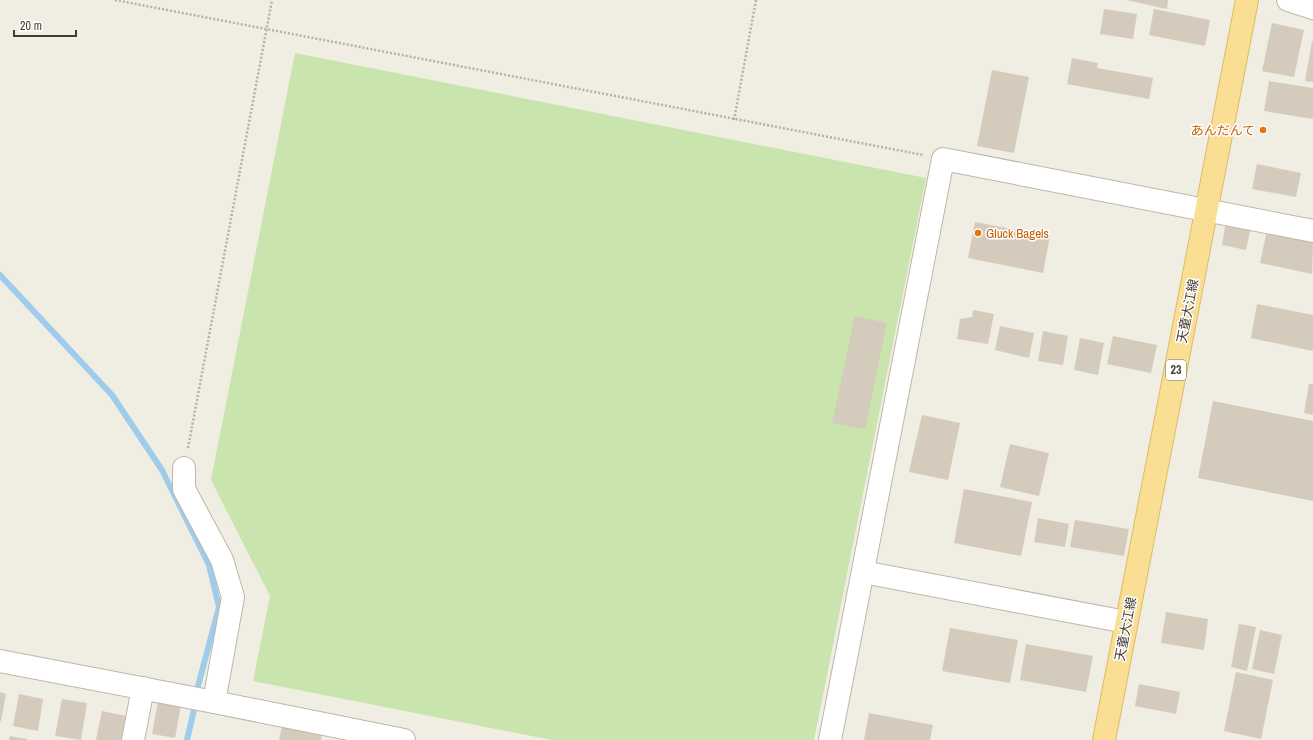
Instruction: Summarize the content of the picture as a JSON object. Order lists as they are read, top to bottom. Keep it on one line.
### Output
{"streets":{"main road":["天童大江線","23"]},"places":["あんだんて","Gluck Bagels"],"scale_bar":"20 m"}
